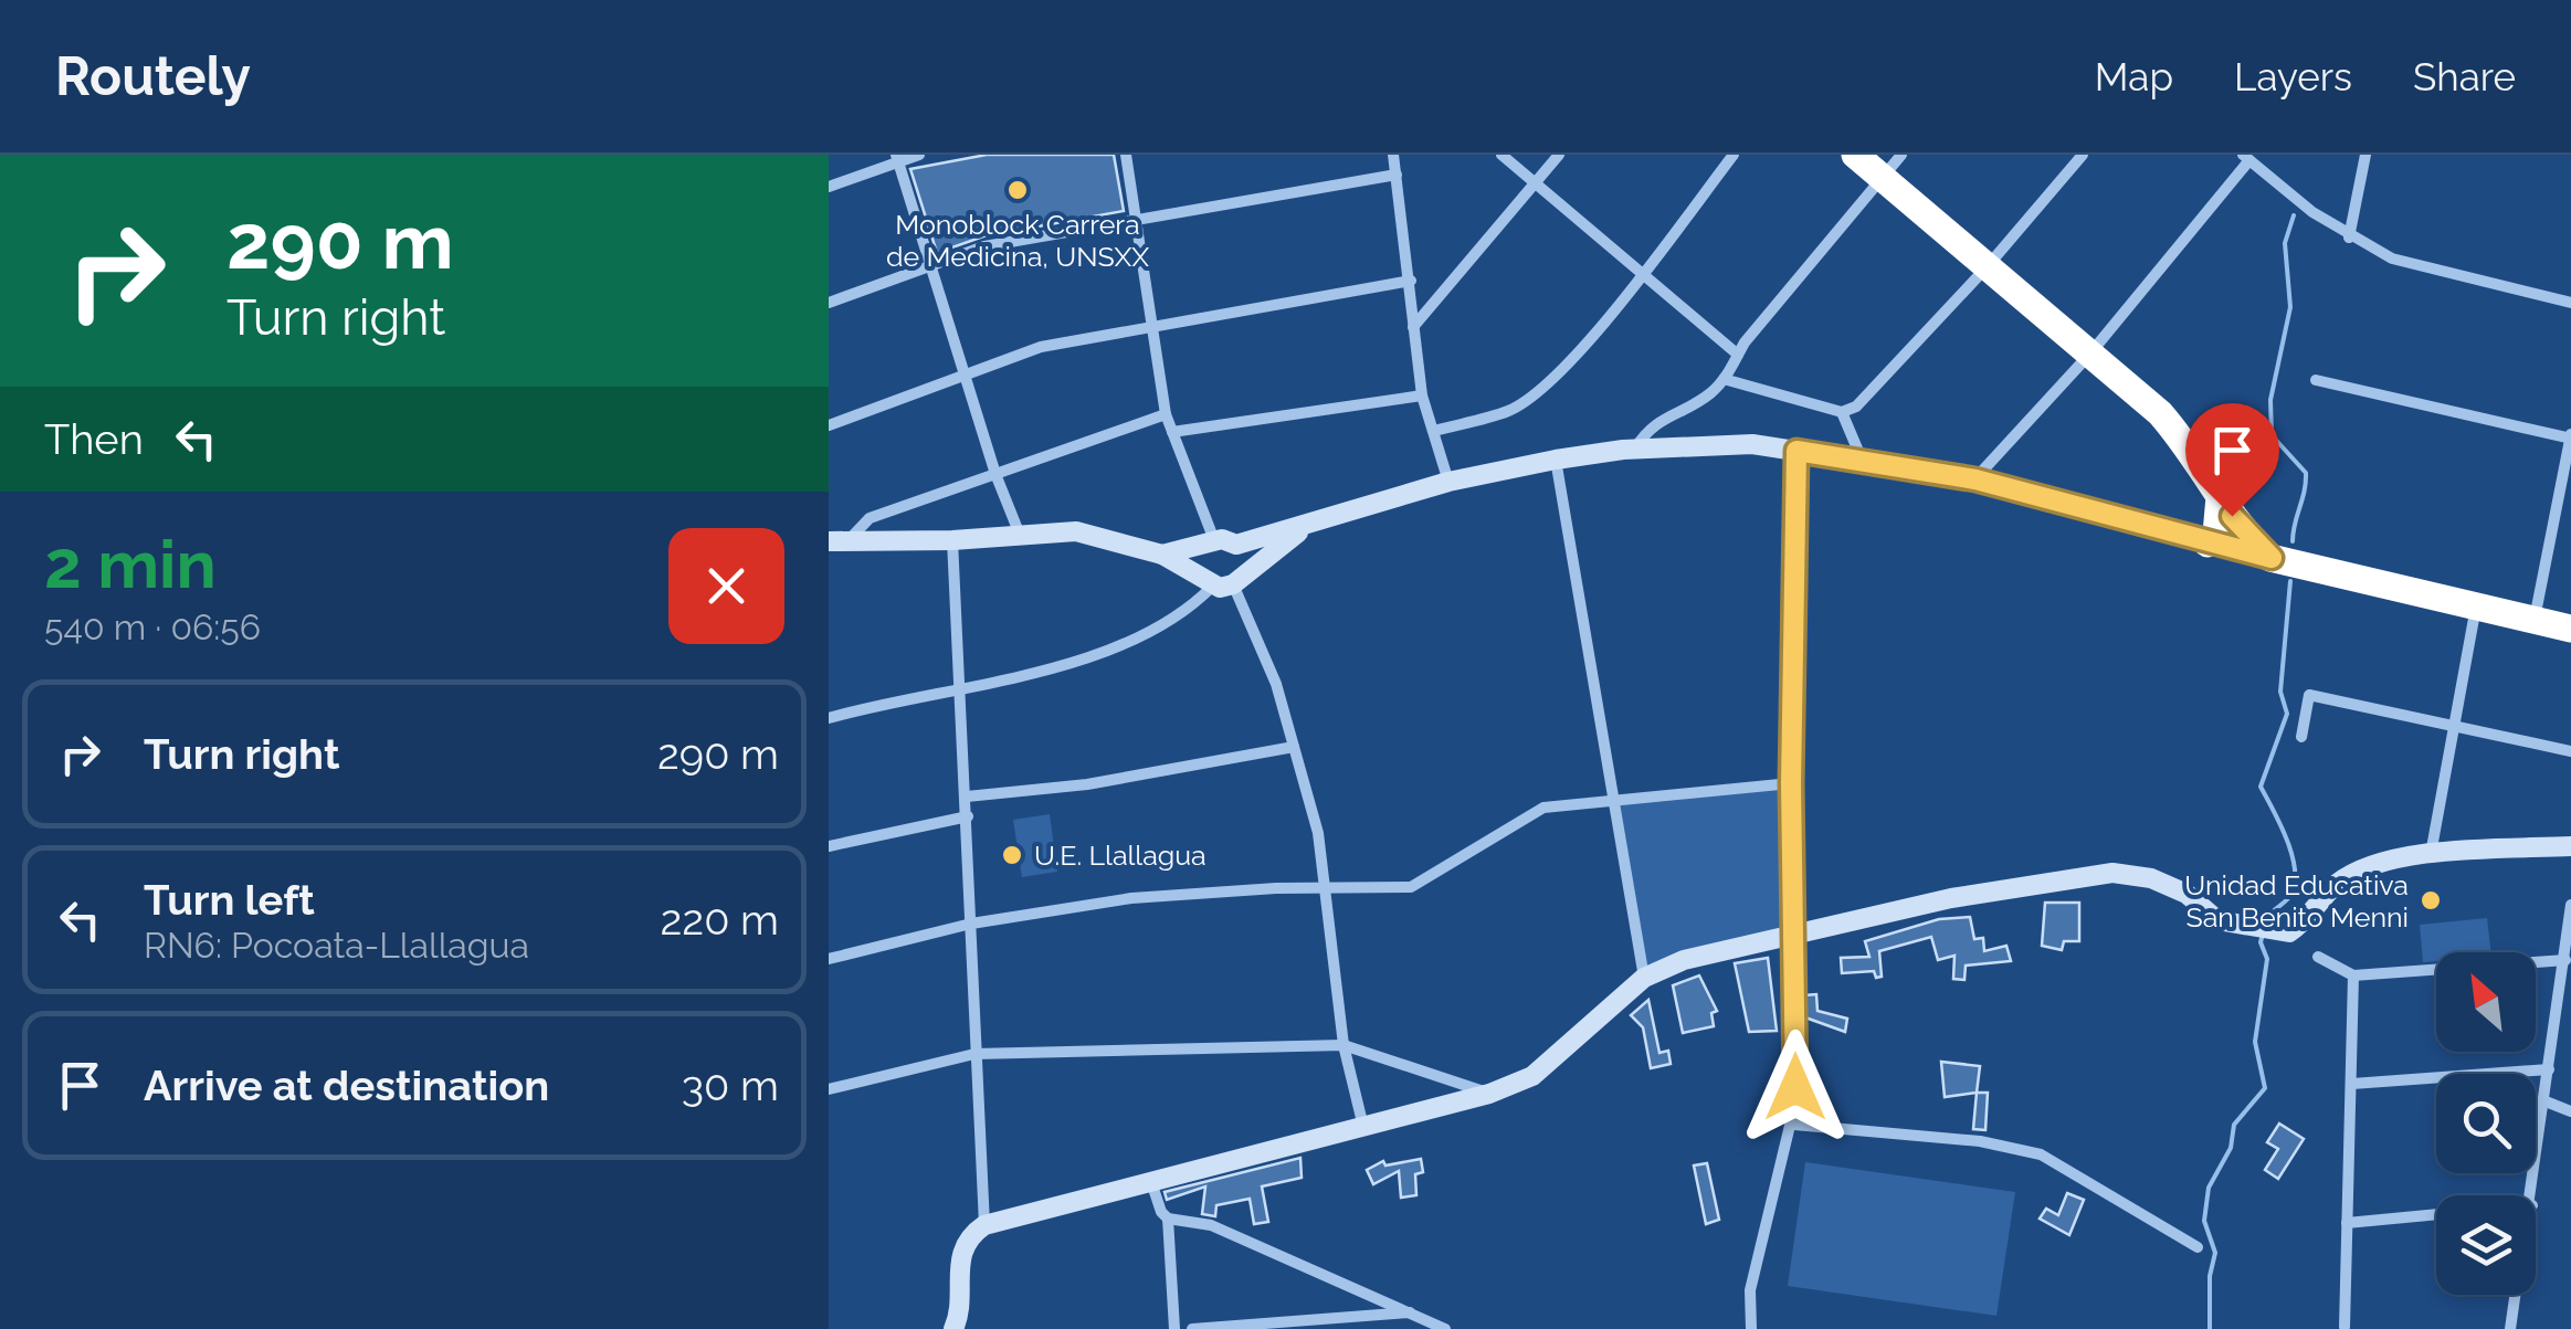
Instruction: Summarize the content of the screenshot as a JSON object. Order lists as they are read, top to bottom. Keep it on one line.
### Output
{"places":["Monoblock Carrera de Medicina, UNSXX","U.E. Llallagua","Unidad Educativa San Benito Menni"],"north":"top left","page":{"header":"Routely","nav":["Map","Layers","Share"],"turn":["290 m","Turn right"],"then":"Then","heading":["2 min","540 m · 06:56"],"list":[{"name":"Turn right","value":"290 m"},{"name":"Turn left","note":"RN6: Pocoata-Llallagua","value":"220 m"},{"name":"Arrive at destination","value":"30 m"}]}}
